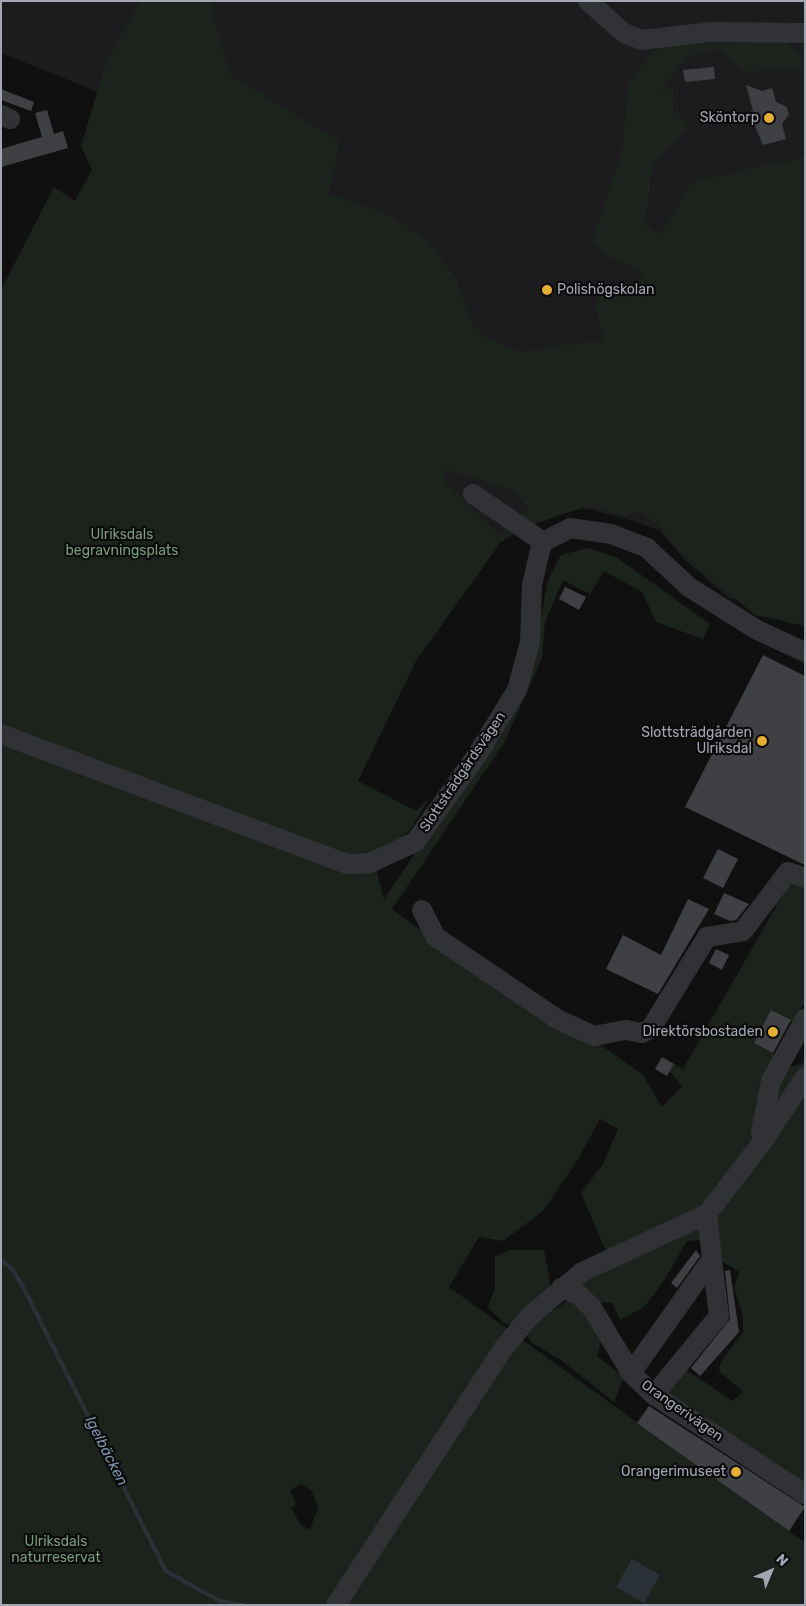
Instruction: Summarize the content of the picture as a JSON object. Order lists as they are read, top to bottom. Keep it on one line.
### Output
{"streets":{"street":["Slottsträdgårdsvägen","Orangerivägen"]},"water":["Igelbäcken"],"parks":["Ulriksdals begravningsplats","Ulriksdals naturreservat"],"places":["Sköntorp","Polishögskolan","Slottsträdgården Ulriksdal","Direktörsbostaden","Orangerimuseet"],"north":"top right"}
